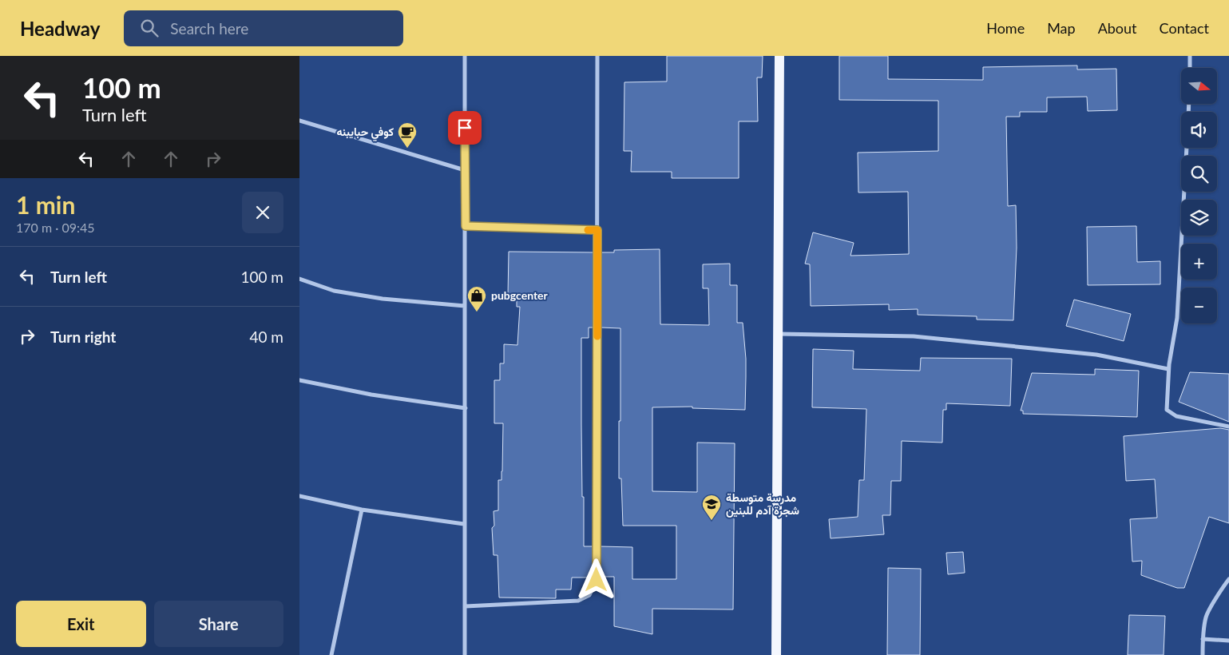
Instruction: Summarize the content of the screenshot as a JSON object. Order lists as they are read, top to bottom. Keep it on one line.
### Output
{"places":{"cafe":["كوفي حبايبنه"],"shop":["pubgcenter"],"school or university":["مدرسة متوسطة شجرة آدم للبنين"]},"north":"right","page":{"header":"Headway","search":"Search here","nav":["Home","Map","About","Contact"],"turn":["100 m","Turn left"],"map_buttons":["+","−"],"heading":["1 min","170 m · 09:45"],"list":[{"name":"Turn left","value":"100 m"},{"name":"Turn right","value":"40 m"}],"buttons":["Exit","Share"]}}
